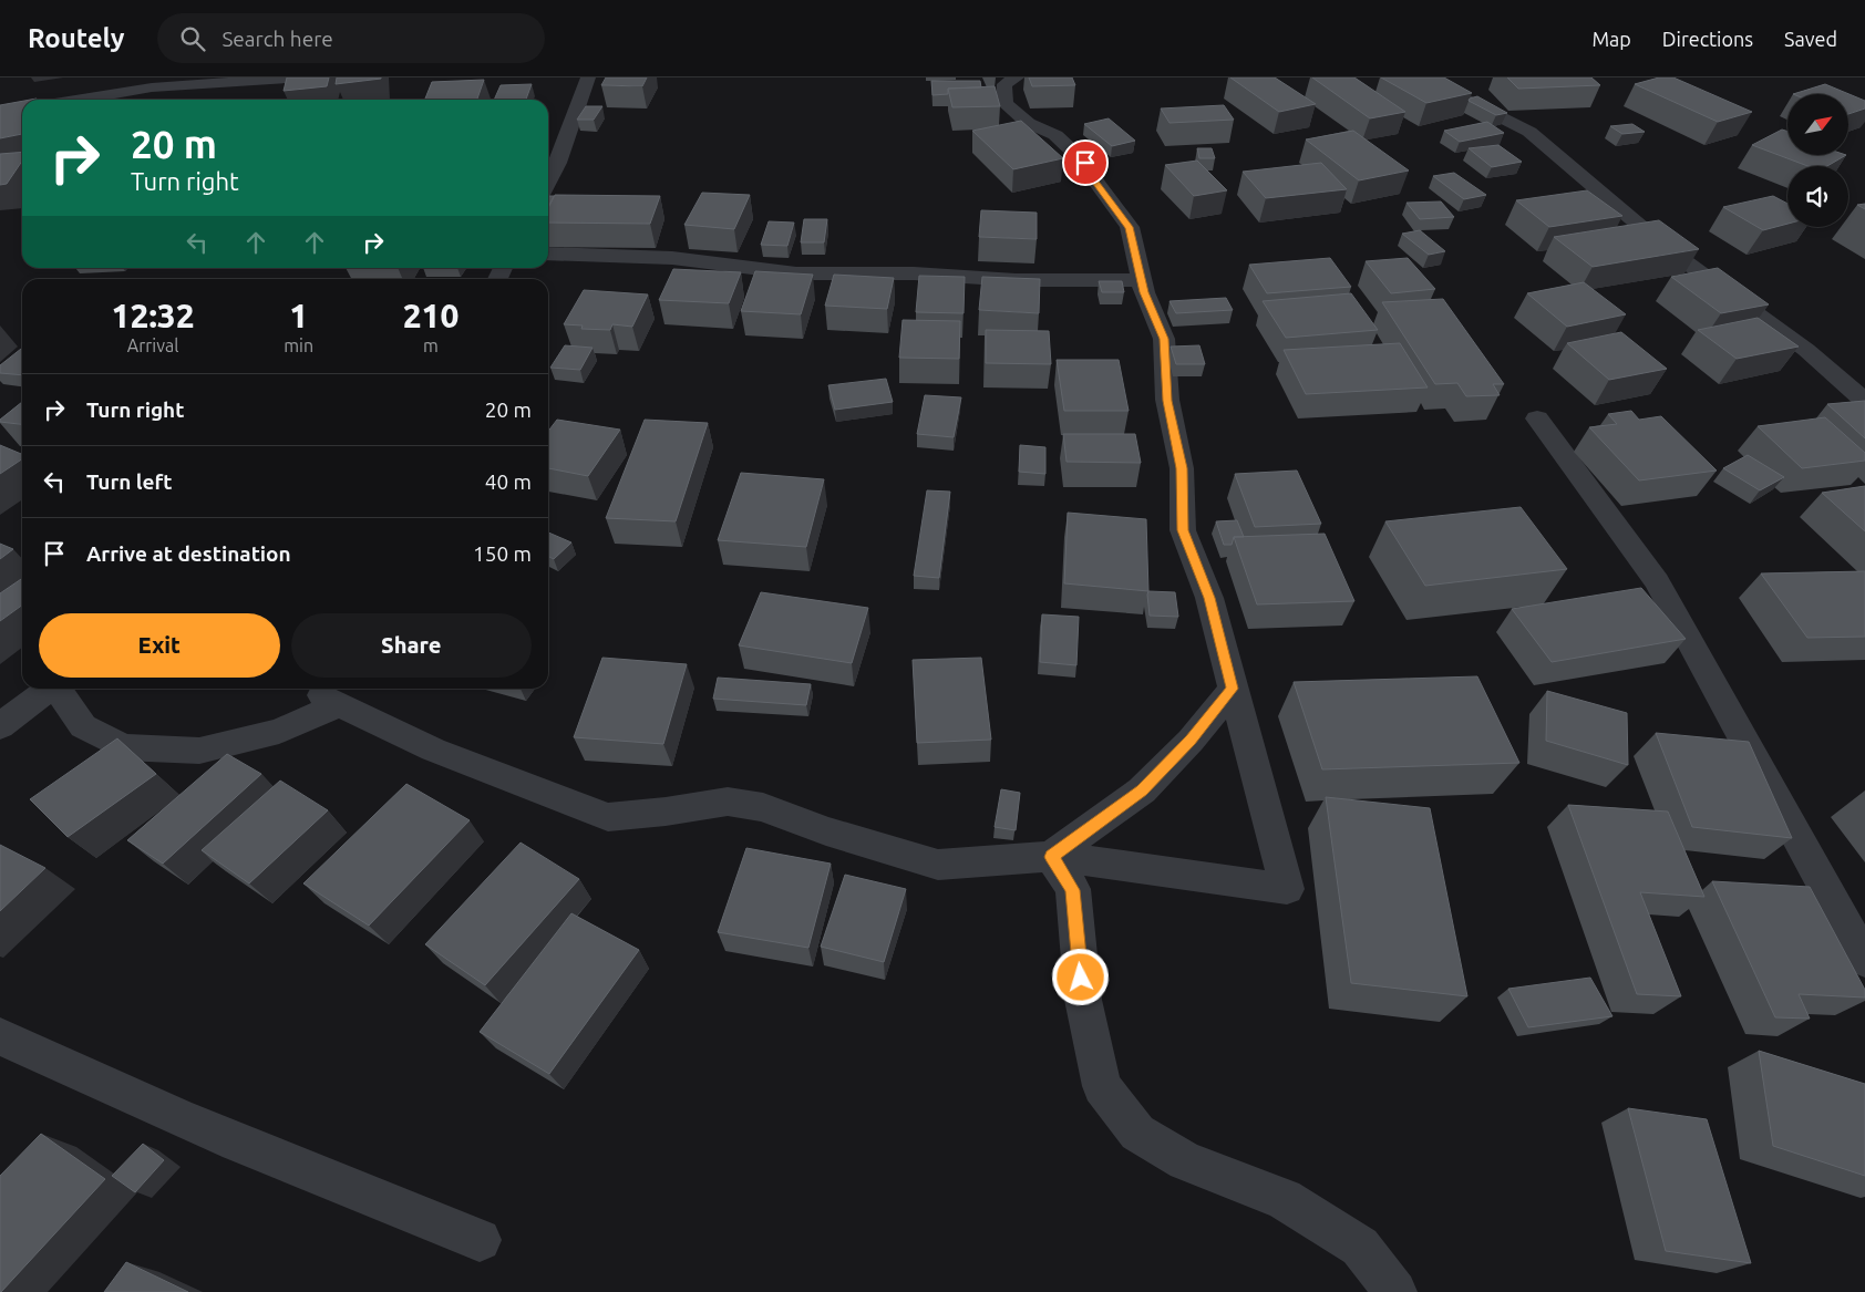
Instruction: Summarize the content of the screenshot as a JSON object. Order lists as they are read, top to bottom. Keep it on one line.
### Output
{"north":"top right","page":{"header":"Routely","search":"Search here","nav":["Map","Directions","Saved"],"turn":["20 m","Turn right"],"eta":["12:32","Arrival","1","min","210","m"],"list":[{"name":"Turn right","value":"20 m"},{"name":"Turn left","value":"40 m"},{"name":"Arrive at destination","value":"150 m"}],"buttons":["Exit","Share"]}}
